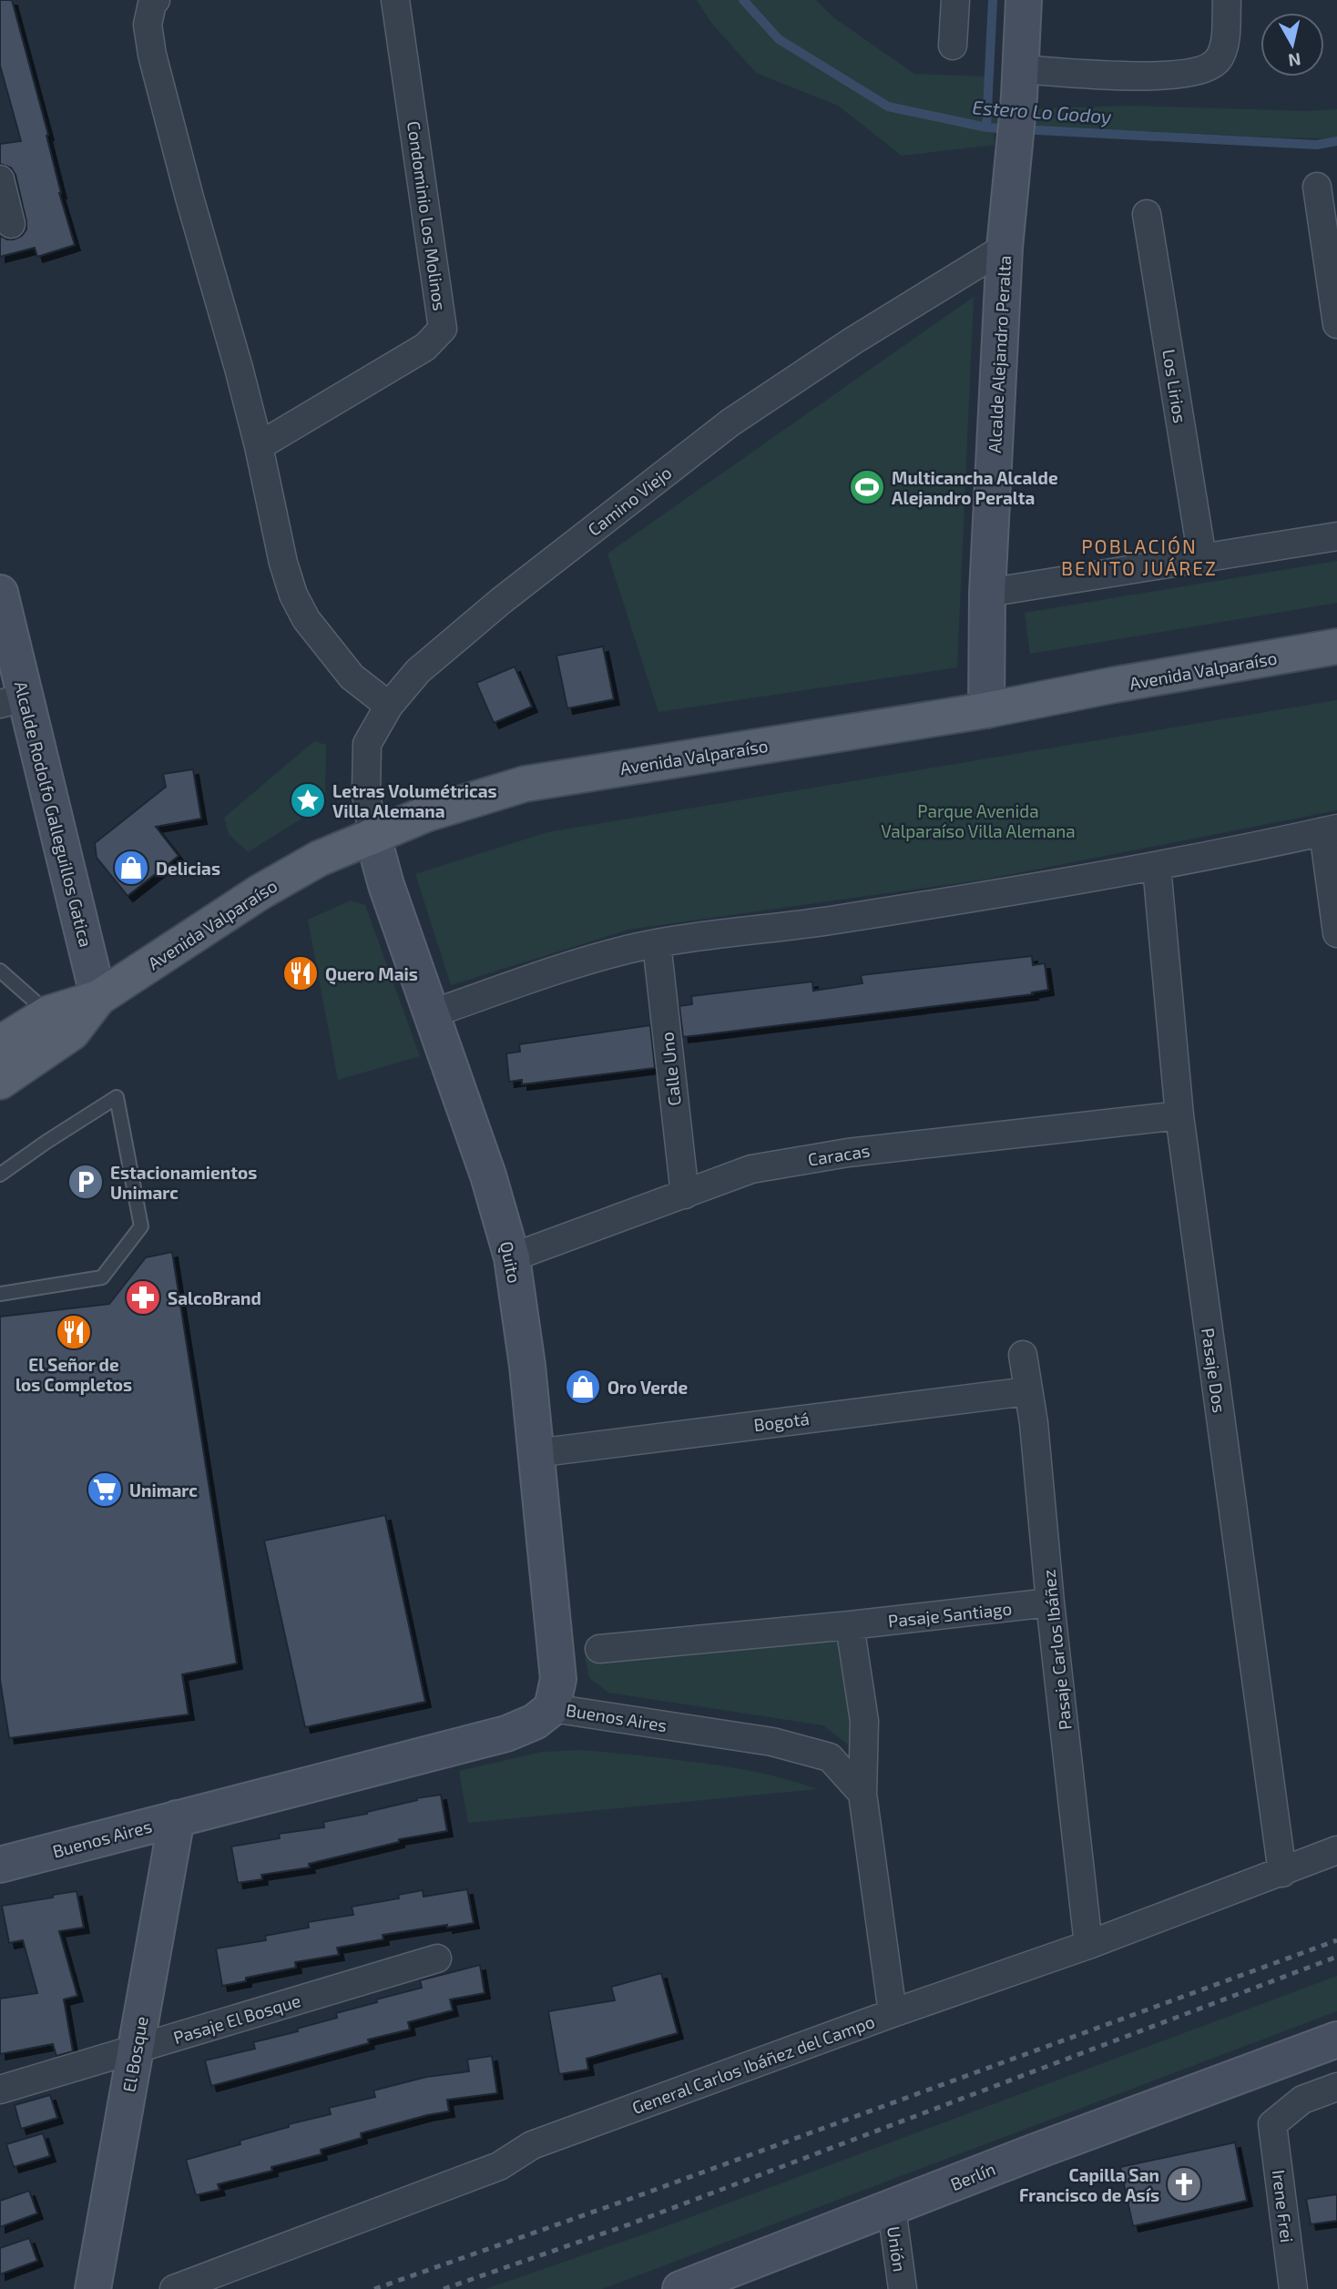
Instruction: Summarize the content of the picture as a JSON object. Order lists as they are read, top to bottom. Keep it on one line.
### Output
{"streets":{"main road":["Alcalde Alejandro Peralta","Avenida Valparaíso","Alcalde Rodolfo Galleguillos Gatica","Quito","Buenos Aires","El Bosque","Berlín"],"street":["Condominio Los Molinos","Los Lirios","Camino Viejo","Calle Uno","Caracas","Pasaje Dos","Bogotá","Pasaje Santiago","Pasaje Carlos Ibáñez","Pasaje El Bosque","General Carlos Ibáñez del Campo","Irene Frei","Unión"]},"crossings":[["Alcalde Alejandro Peralta","Camino Viejo"],["Alcalde Alejandro Peralta","Avenida Valparaíso"],["Camino Viejo","Avenida Valparaíso"],["Camino Viejo","Quito"],["Avenida Valparaíso","Alcalde Rodolfo Galleguillos Gatica"],["Avenida Valparaíso","Quito"],["Calle Uno","Caracas"],["Caracas","Quito"],["Caracas","Pasaje Dos"],["Quito","Bogotá"],["Quito","Buenos Aires"],["Pasaje Dos","General Carlos Ibáñez del Campo"],["Bogotá","Pasaje Carlos Ibáñez"],["Pasaje Santiago","Pasaje Carlos Ibáñez"],["Pasaje Carlos Ibáñez","General Carlos Ibáñez del Campo"],["Buenos Aires","El Bosque"],["Pasaje El Bosque","El Bosque"],["Berlín","Unión"]],"districts":["POBLACIÓN BENITO JUÁREZ"],"water":["Estero Lo Godoy"],"parks":["Parque Avenida Valparaíso Villa Alemana"],"places":{"sports":["Multicancha Alcalde Alejandro Peralta"],"place":["Letras Volumétricas Villa Alemana"],"shop":["Delicias","Oro Verde"],"restaurant":["Quero Mais","El Señor de los Completos"],"parking":["Estacionamientos Unimarc"],"pharmacy":["SalcoBrand"],"supermarket":["Unimarc"],"church":["Capilla San Francisco de Asís"]},"north":"bottom"}
